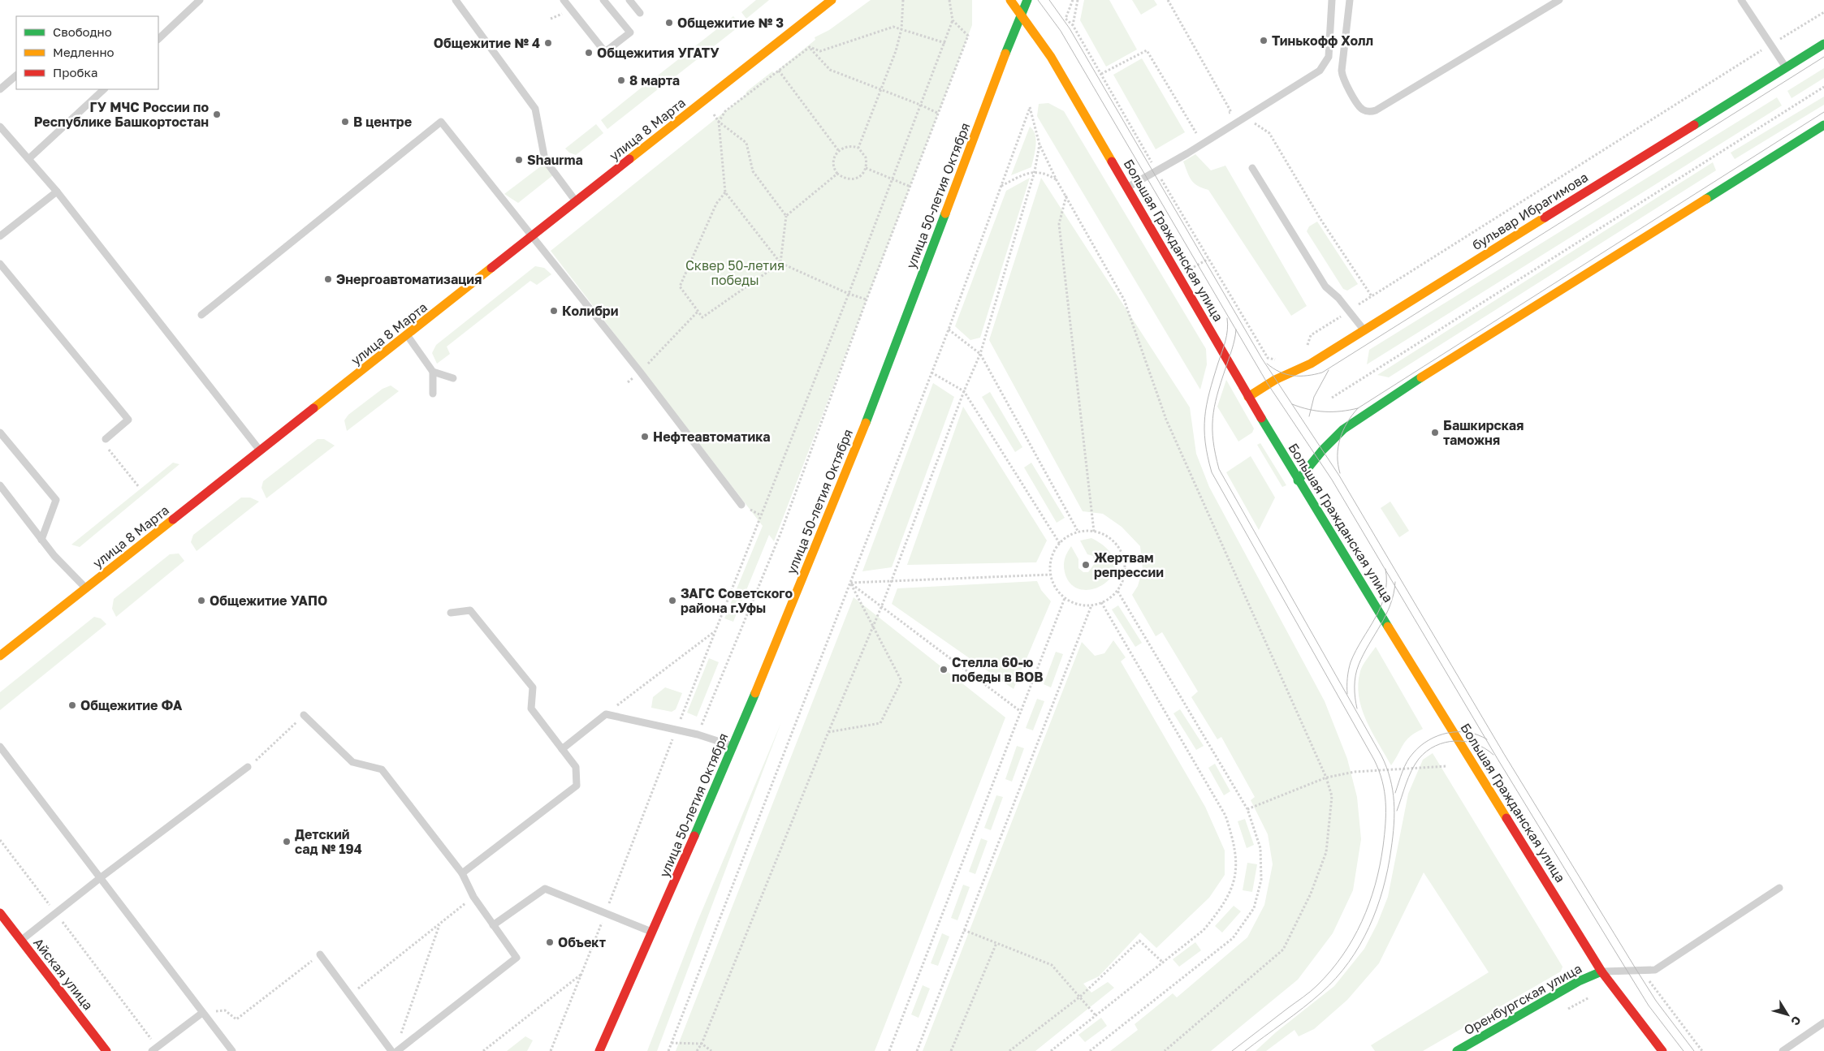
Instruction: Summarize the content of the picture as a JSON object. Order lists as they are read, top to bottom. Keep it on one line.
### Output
{"streets":{"main road":["улица 8 Марта","улица 50-летия Октября","бульвар Ибрагимова","Большая Гражданская улица","Айская улица","Оренбургская улица"]},"crossings":[["улица 50-летия Октября","Большая Гражданская улица"],["бульвар Ибрагимова","Большая Гражданская улица"],["Большая Гражданская улица","Оренбургская улица"]],"parks":["Сквер 50-летия победы"],"places":["Общежитие № 3","Тинькофф Холл","Общежитие № 4","Общежития УГАТУ","8 марта","ГУ МЧС России по Республике Башкортостан","В центре","Shaurma","Энергоавтоматизация","Колибри","Башкирская таможня","Нефтеавтоматика","Жертвам репрессии","Общежитие УАПО","ЗАГС Советского района г.Уфы","Стелла 60-ю победы в ВОВ","Общежитие ФА","Детский сад № 194","Объект"],"legend":["Свободно","Медленно","Пробка"],"north":"bottom right"}
